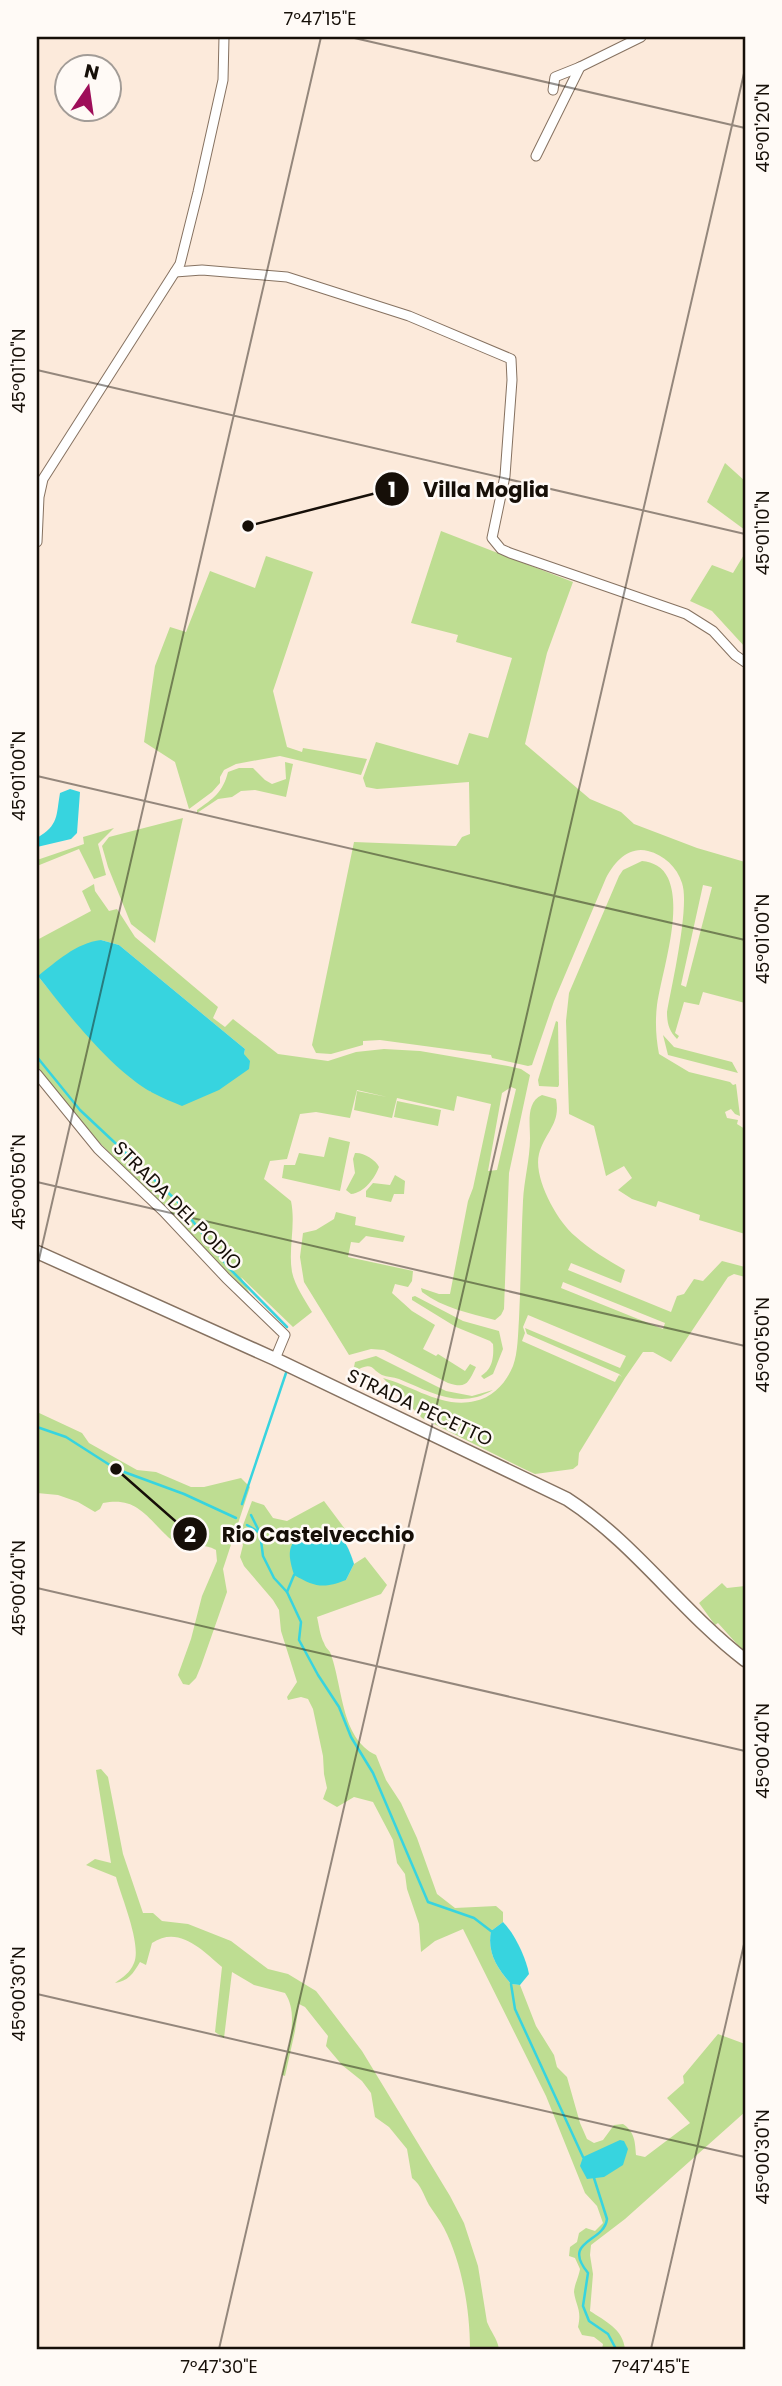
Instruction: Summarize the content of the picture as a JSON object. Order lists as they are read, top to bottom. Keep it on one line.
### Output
{"streets":{"main road":["STRADA PECETTO"],"street":["STRADA DEL PODIO"]},"crossings":[["STRADA DEL PODIO","STRADA PECETTO"]],"places":["Villa Moglia","Rio Castelvecchio"],"north":"top","coordinates":["7°47'15\"E","45°01'20\"N","45°01'10\"N","45°01'00\"N","45°00'50\"N","45°00'40\"N","45°00'30\"N","7°47'30\"E","7°47'45\"E"]}
